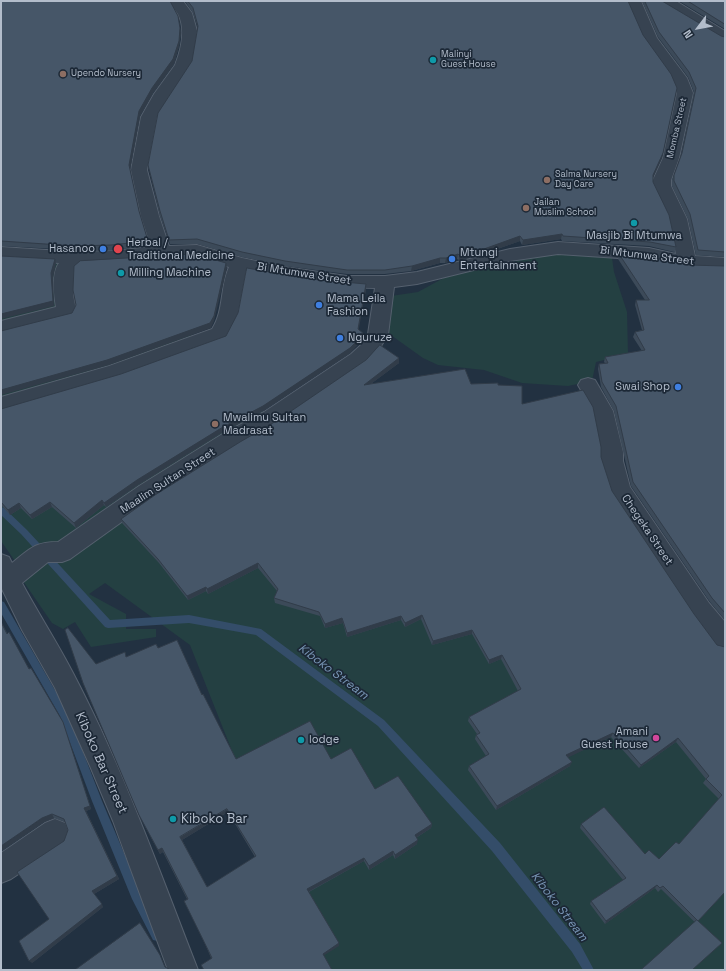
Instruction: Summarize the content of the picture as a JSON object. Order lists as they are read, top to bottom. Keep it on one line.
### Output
{"streets":{"street":["Momba Street","Bi Mtumwa Street","Maalim Sultan Street","Chegeka Street","Kiboko Bar Street"]},"crossings":[["Momba Street","Bi Mtumwa Street"],["Bi Mtumwa Street","Maalim Sultan Street"],["Maalim Sultan Street","Kiboko Bar Street"]],"water":["Kiboko Stream"],"places":["Malinyi Guest House","Upendo Nursery","Salma Nursery Day Care","Jailan Muslim School","Masjib Bi Mtumwa","Hasanoo","Herbal / Traditional Medicine","Mtungi Entertainment","Milling Machine","Mama Leila Fashion","Nguruze","Swai Shop","Mwalimu Sultan Madrasat","Amani Guest House","lodge","Kiboko Bar"],"north":"bottom left"}
